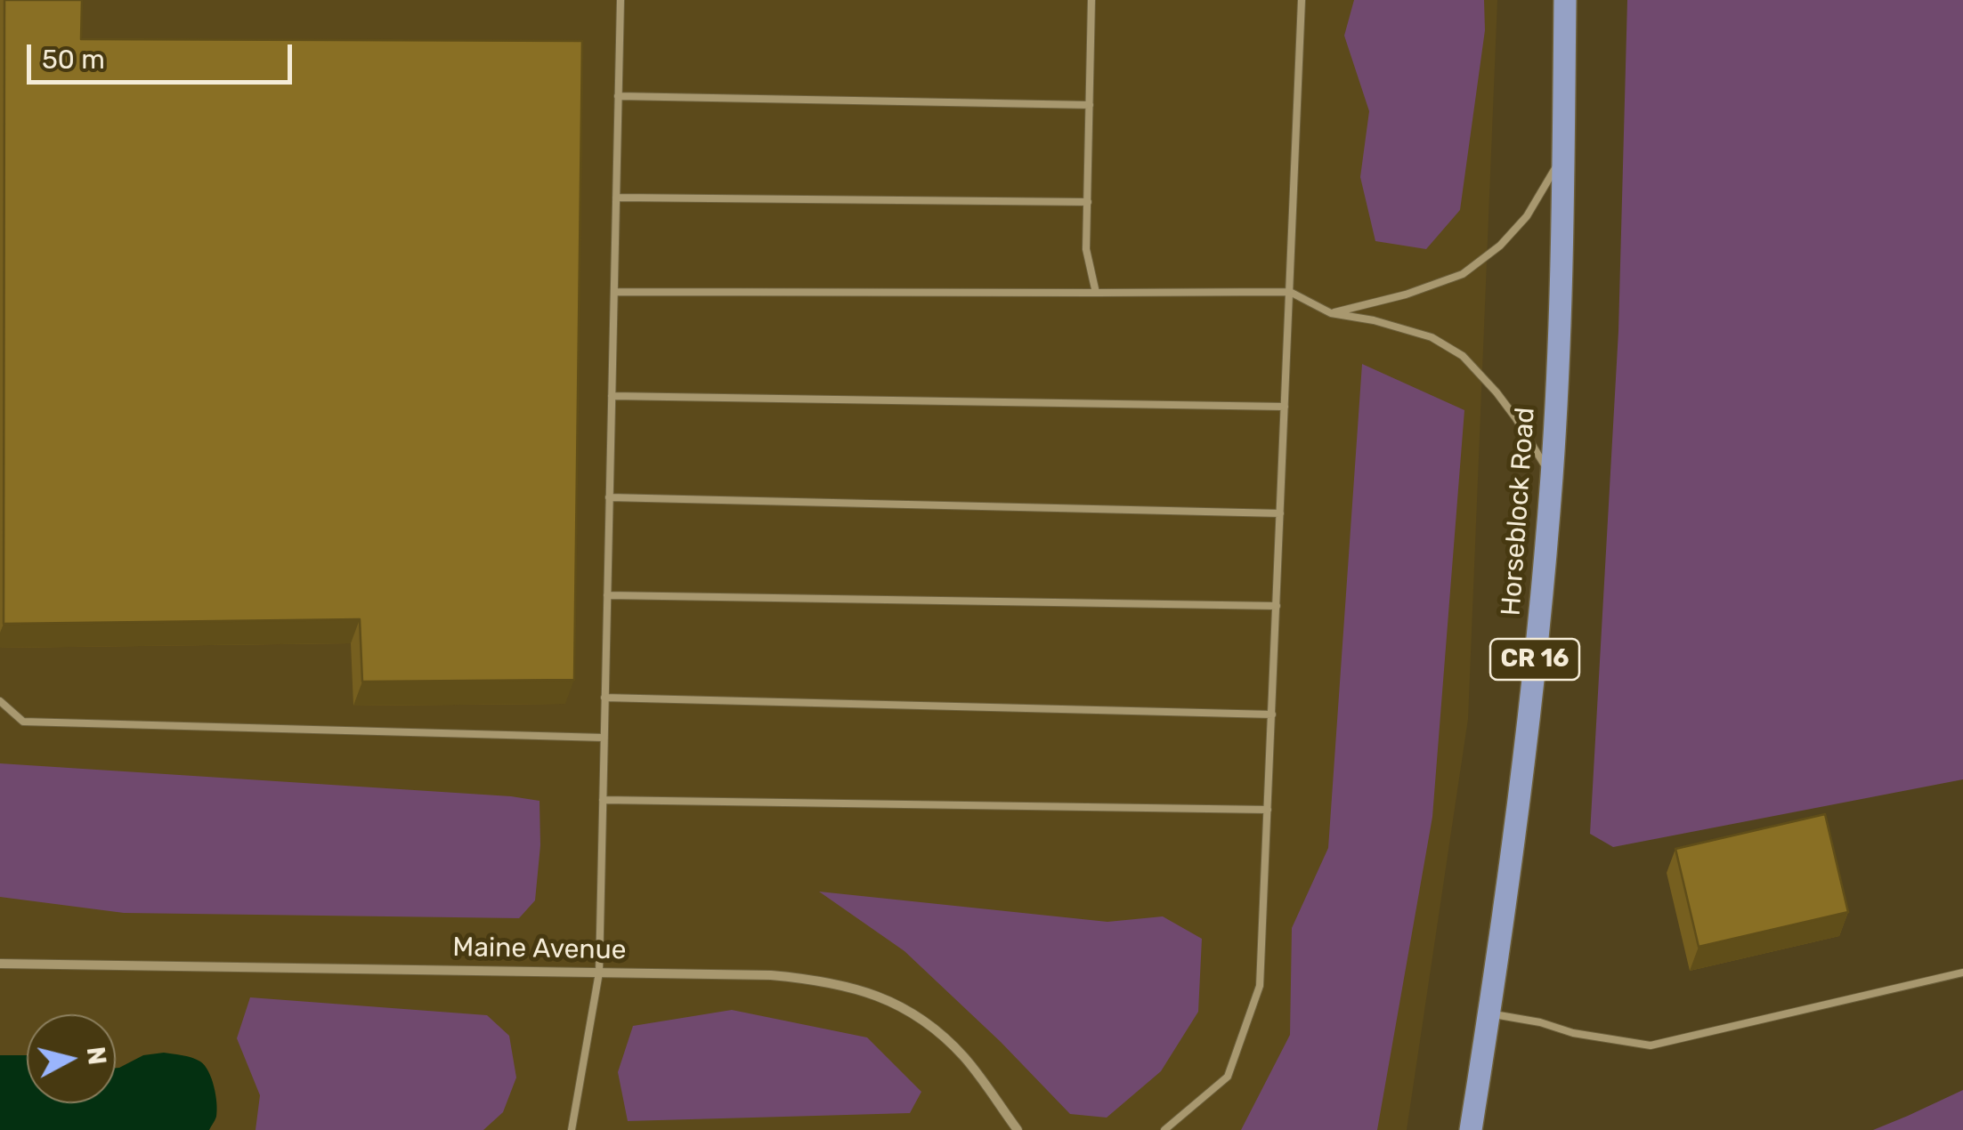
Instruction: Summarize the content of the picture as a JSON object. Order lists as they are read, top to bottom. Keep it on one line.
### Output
{"streets":{"main road":["Horseblock Road","CR 16"],"street":["Maine Avenue"]},"scale_bar":"50 m","north":"right"}
